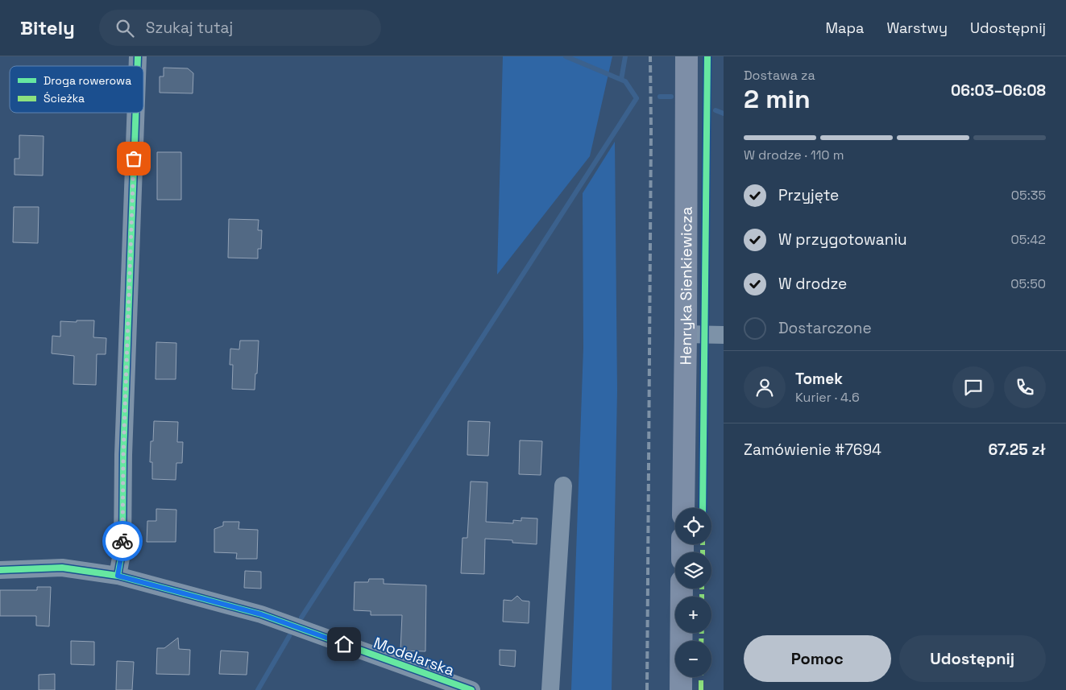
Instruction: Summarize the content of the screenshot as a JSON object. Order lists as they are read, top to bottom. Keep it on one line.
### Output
{"streets":{"main road":["Henryka Sienkiewicza"],"street":["Modelarska"]},"legend":["Droga rowerowa","Ścieżka"],"page":{"header":"Bitely","search":"Szukaj tutaj","nav":["Mapa","Warstwy","Udostępnij"],"heading":["2 min","Dostawa za","06:03–06:08"],"panel":["Tomek","Kurier · 4.6","Zamówienie #7694","67.25 zł"],"bar":"W drodze · 110 m","list":[["Przyjęte","05:35"],["W przygotowaniu","05:42"],["W drodze","05:50"],"Dostarczone"],"map_buttons":["+","−"],"buttons":["Pomoc","Udostępnij"]}}
